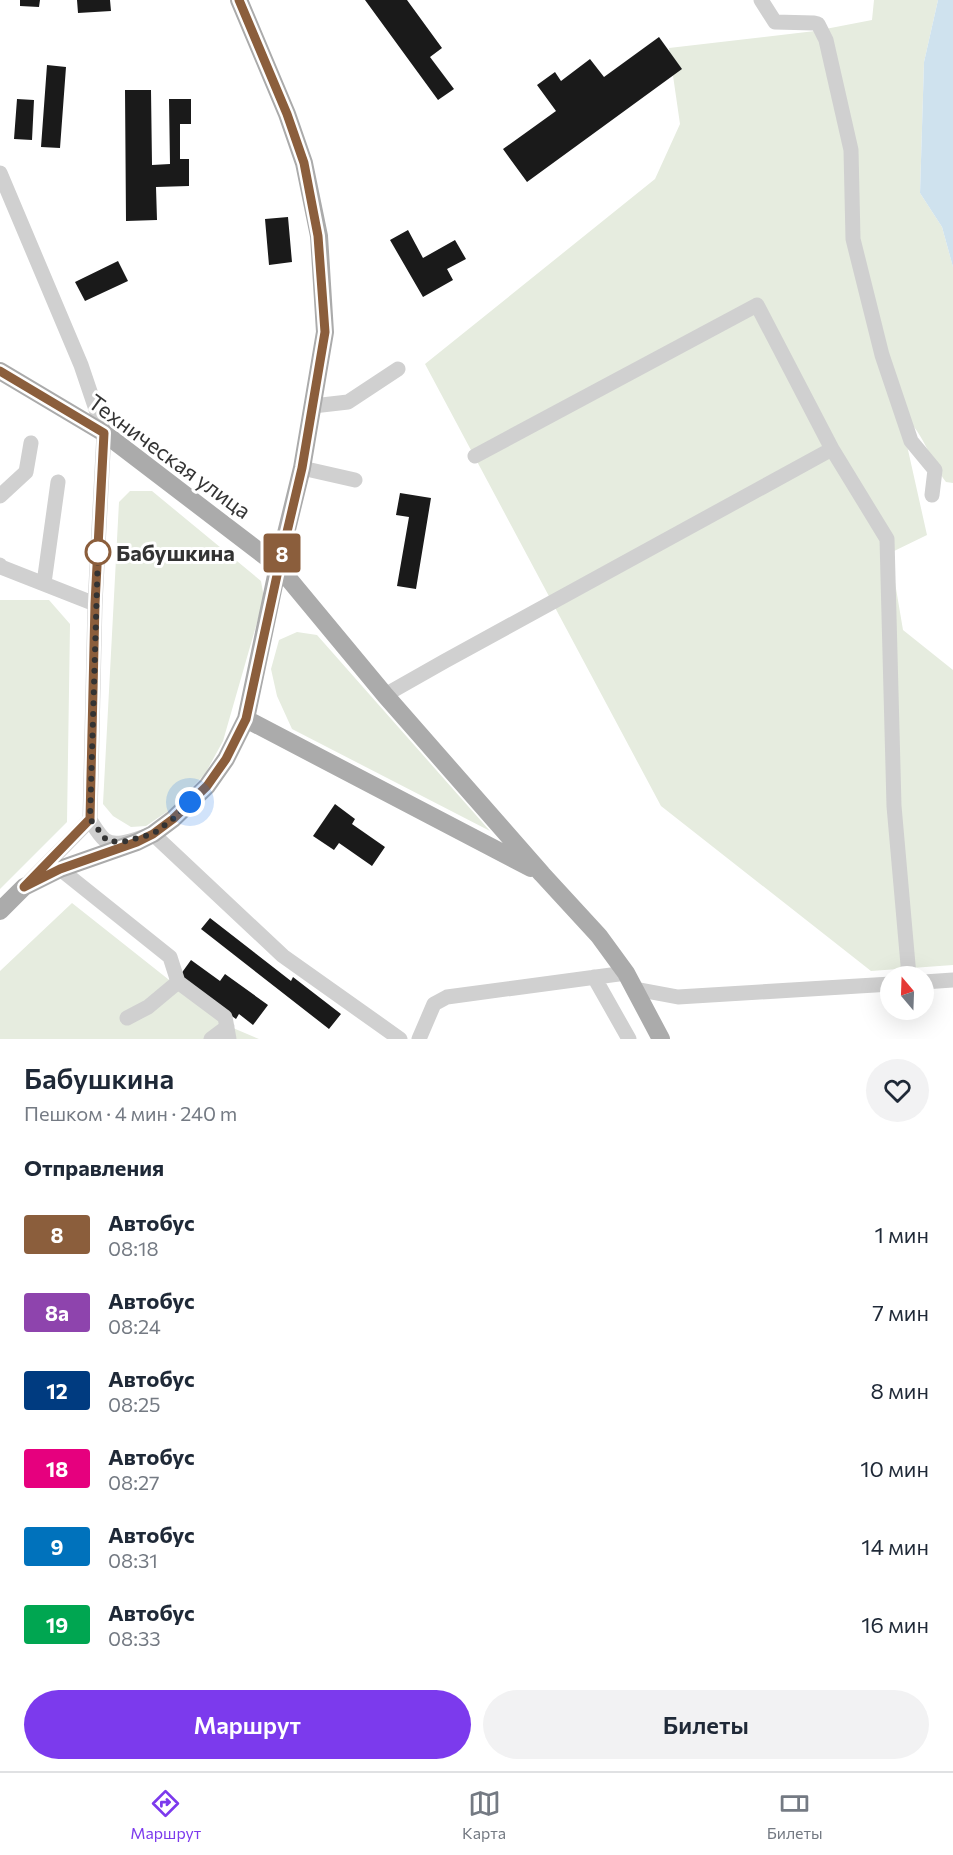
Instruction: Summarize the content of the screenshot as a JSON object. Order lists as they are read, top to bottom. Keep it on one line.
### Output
{"streets":{"main road":["Техническая улица"]},"places":["Бабушкина"],"lines":["bus line 8"],"north":"top","page":{"on_map":"8","heading":[["Бабушкина","Пешком · 4 мин · 240 m"],"Отправления"],"list":[{"mark":"8","name":"Автобус","note":"08:18","value":"1 мин"},{"mark":"8а","name":"Автобус","note":"08:24","value":"7 мин"},{"mark":"12","name":"Автобус","note":"08:25","value":"8 мин"},{"mark":"18","name":"Автобус","note":"08:27","value":"10 мин"},{"mark":"9","name":"Автобус","note":"08:31","value":"14 мин"},{"mark":"19","name":"Автобус","note":"08:33","value":"16 мин"}],"buttons":["Маршрут","Билеты"],"tabs":["Маршрут","Карта","Билеты"]}}
